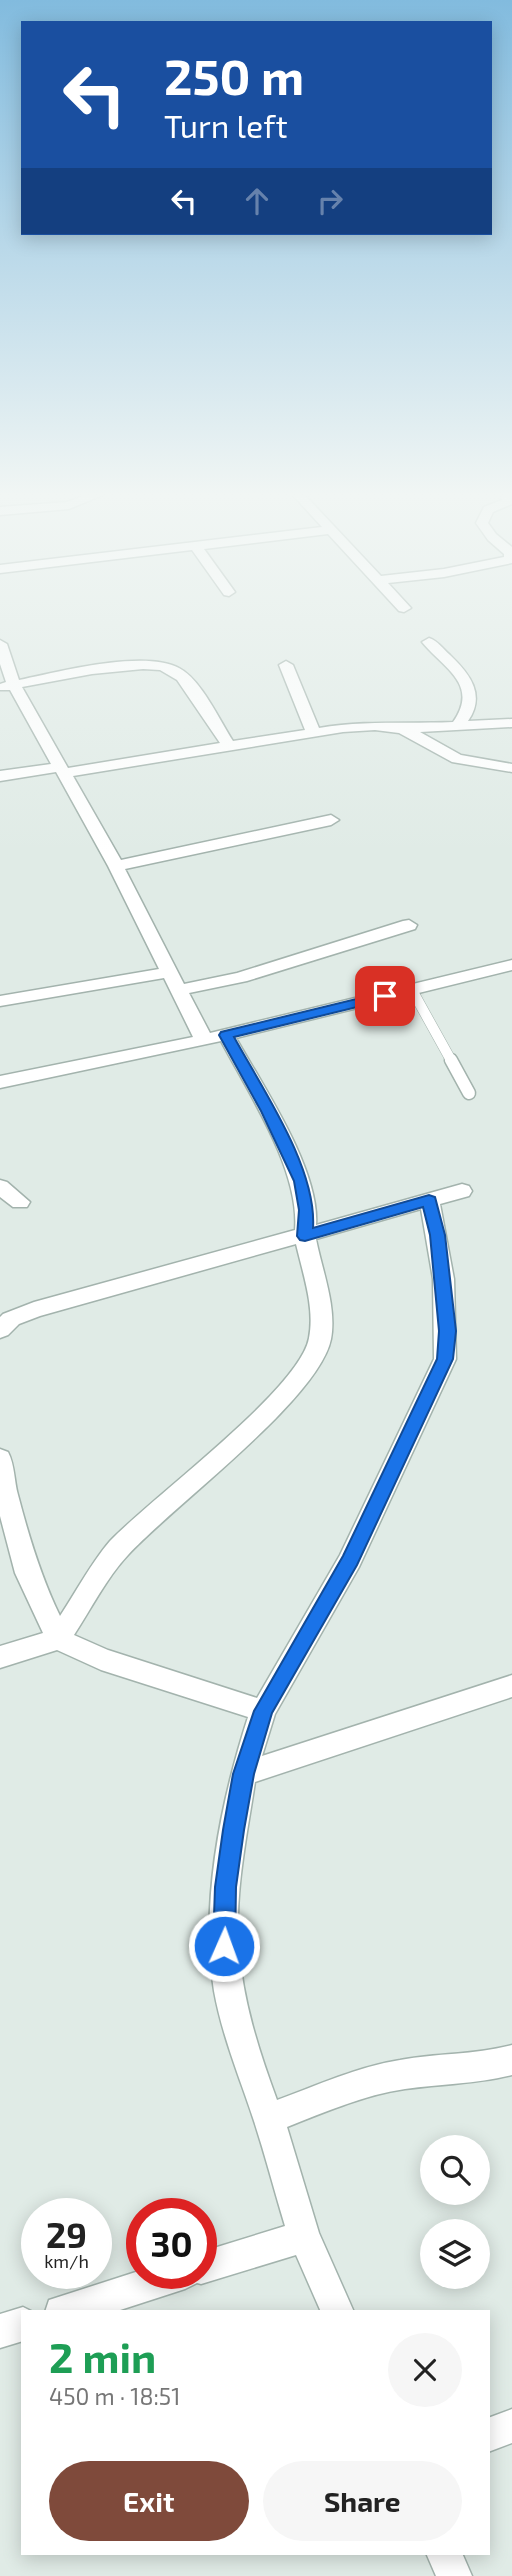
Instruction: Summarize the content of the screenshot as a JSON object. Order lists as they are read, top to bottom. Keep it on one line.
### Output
{"page":{"turn":["250 m","Turn left"],"speed":"29 km/h","limit":"30","heading":["2 min","450 m · 18:51"],"buttons":["Exit","Share"]}}
